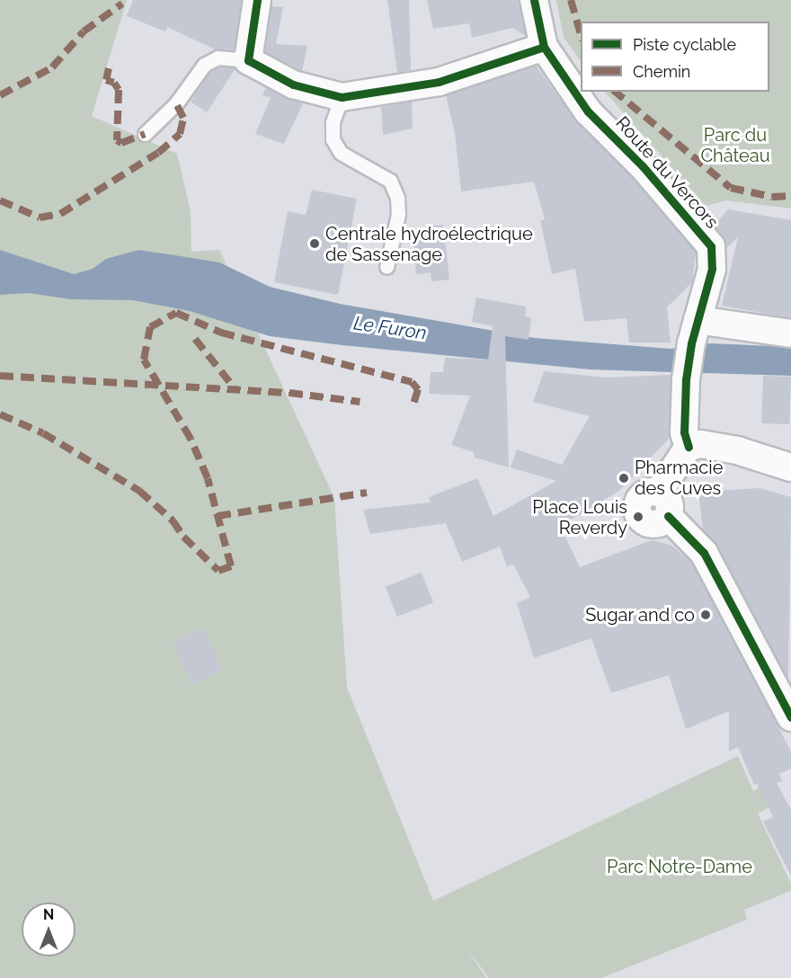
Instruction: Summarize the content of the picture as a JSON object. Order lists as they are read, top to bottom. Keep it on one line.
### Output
{"streets":{"street":["Route du Vercors"]},"water":["Le Furon"],"parks":["Parc du Château","Parc Notre-Dame"],"places":["Centrale hydroélectrique de Sassenage","Pharmacie des Cuves","Place Louis Reverdy","Sugar and co"],"legend":["Piste cyclable","Chemin"],"north":"top"}
